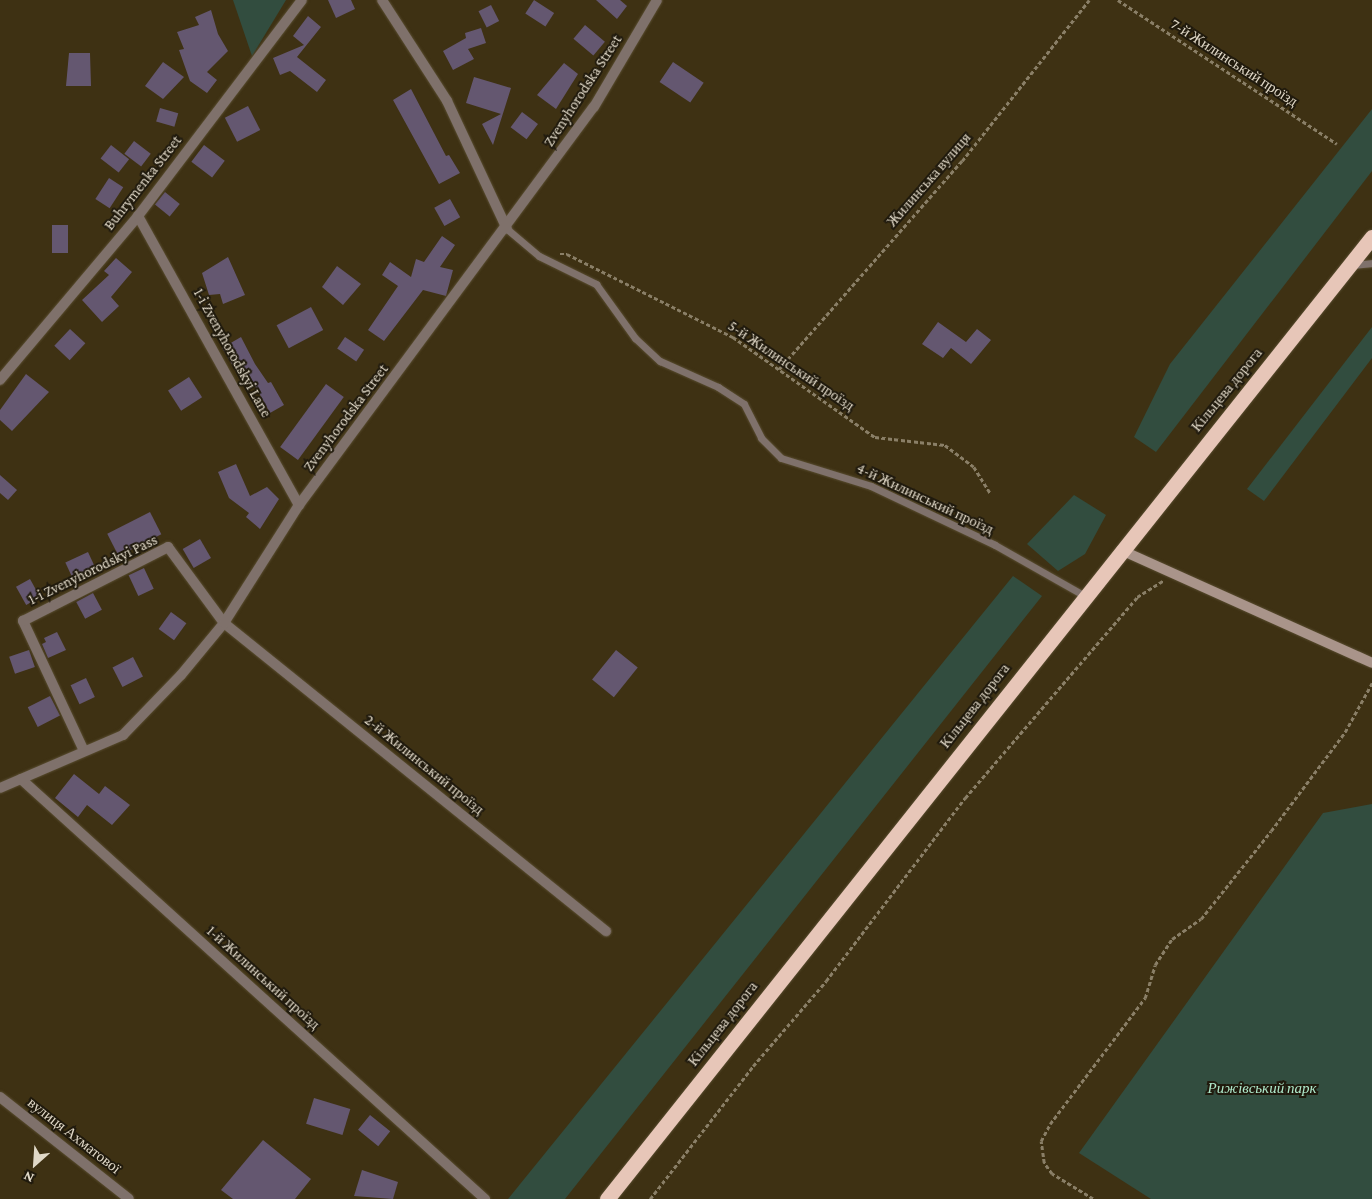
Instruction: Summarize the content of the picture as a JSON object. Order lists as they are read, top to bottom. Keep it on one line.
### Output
{"streets":{"highway":["Кільцева дорога"],"street":["Zvenyhorodska Street","Buhrymenka Street","1-i Zvenyhorodskyi Lane","1-i Zvenyhorodskyi Pass","2-й Жилинський проїзд","1-й Жилинський проїзд","вулиця Ахматової"],"lane":["4-й Жилинський проїзд"],"path":["7-й Жилинський проїзд","Жилинська вулиця","5-й Жилинський проїзд"]},"crossings":[["Zvenyhorodska Street","1-i Zvenyhorodskyi Lane"],["Zvenyhorodska Street","4-й Жилинський проїзд"],["Zvenyhorodska Street","1-i Zvenyhorodskyi Pass"],["Zvenyhorodska Street","2-й Жилинський проїзд"],["Zvenyhorodska Street","1-й Жилинський проїзд"],["Жилинська вулиця","5-й Жилинський проїзд"],["Buhrymenka Street","1-i Zvenyhorodskyi Lane"],["5-й Жилинський проїзд","4-й Жилинський проїзд"],["Кільцева дорога","4-й Жилинський проїзд"],["1-i Zvenyhorodskyi Pass","2-й Жилинський проїзд"]],"parks":["Рижівський парк"],"north":"bottom left"}
